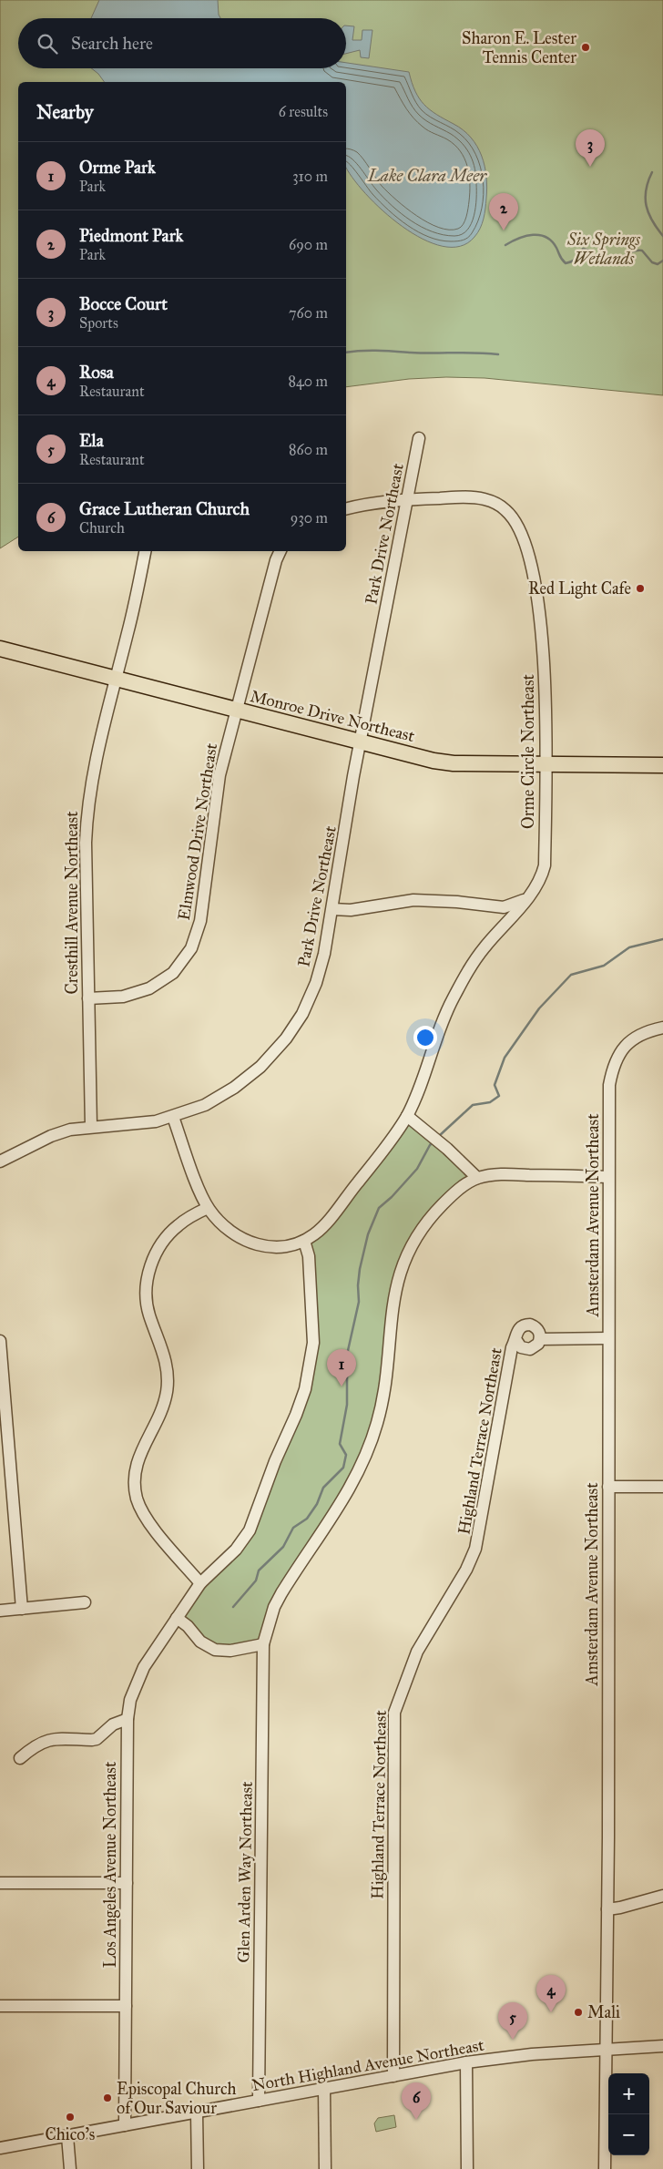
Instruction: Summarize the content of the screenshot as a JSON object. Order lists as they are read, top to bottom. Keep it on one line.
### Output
{"streets":{"main road":["Monroe Drive Northeast"],"street":["Park Drive Northeast","Orme Circle Northeast","Elmwood Drive Northeast","Cresthill Avenue Northeast","Amsterdam Avenue Northeast","Highland Terrace Northeast","Los Angeles Avenue Northeast","Glen Arden Way Northeast","North Highland Avenue Northeast"]},"crossings":[["Park Drive Northeast","Monroe Drive Northeast"],["Park Drive Northeast","Orme Circle Northeast"],["Park Drive Northeast","Cresthill Avenue Northeast"],["Monroe Drive Northeast","Orme Circle Northeast"],["Monroe Drive Northeast","Elmwood Drive Northeast"],["Monroe Drive Northeast","Cresthill Avenue Northeast"],["Orme Circle Northeast","Los Angeles Avenue Northeast"],["Elmwood Drive Northeast","Cresthill Avenue Northeast"],["Amsterdam Avenue Northeast","Highland Terrace Northeast"],["Amsterdam Avenue Northeast","North Highland Avenue Northeast"],["Highland Terrace Northeast","North Highland Avenue Northeast"],["Los Angeles Avenue Northeast","North Highland Avenue Northeast"],["Glen Arden Way Northeast","North Highland Avenue Northeast"]],"water":["Lake Clara Meer"],"parks":["Six Springs Wetlands"],"places":["Sharon E. Lester Tennis Center","Red Light Cafe","Mali","Episcopal Church of Our Saviour","Chico's"],"page":{"search":"Search here","heading":["Nearby","6 results"],"pins":["3","2","1","4","5","6"],"list":[{"mark":"1","name":"Orme Park","note":"Park","value":"310 m"},{"mark":"2","name":"Piedmont Park","note":"Park","value":"690 m"},{"mark":"3","name":"Bocce Court","note":"Sports","value":"760 m"},{"mark":"4","name":"Rosa","note":"Restaurant","value":"840 m"},{"mark":"5","name":"Ela","note":"Restaurant","value":"860 m"},{"mark":"6","name":"Grace Lutheran Church","note":"Church","value":"930 m"}],"map_buttons":["+","−"]}}
